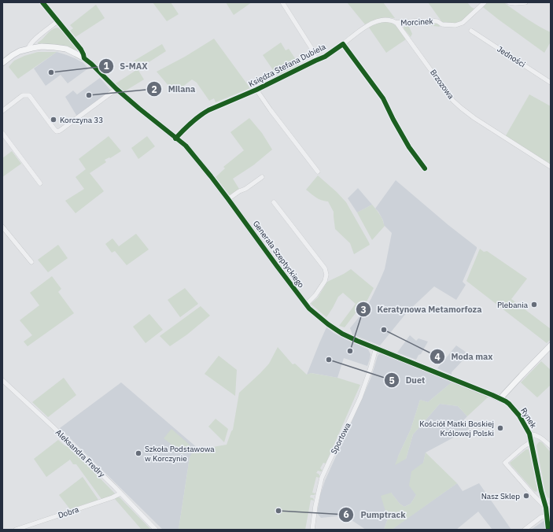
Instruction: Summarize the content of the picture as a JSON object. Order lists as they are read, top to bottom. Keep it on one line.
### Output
{"streets":{"main road":["Generała Szeptyckiego"],"street":["Morcinek","Jedności","Księdza Stefana Dubiela","Brzozowa","Rynek","Sportowa","Aleksandra Fredry","Dobra"]},"crossings":[["Morcinek","Brzozowa"],["Księdza Stefana Dubiela","Generała Szeptyckiego"],["Generała Szeptyckiego","Rynek"],["Generała Szeptyckiego","Sportowa"],["Aleksandra Fredry","Dobra"]],"places":["S-MAX","Milana","Korczyna 33","Plebania","Moda max","Keratynowa Metamorfoza","Duet","Kościół Matki Boskiej Królowej Polski","Szkoła Podstawowa w Korczynie","Nasz Sklep","Pumptrack"]}
